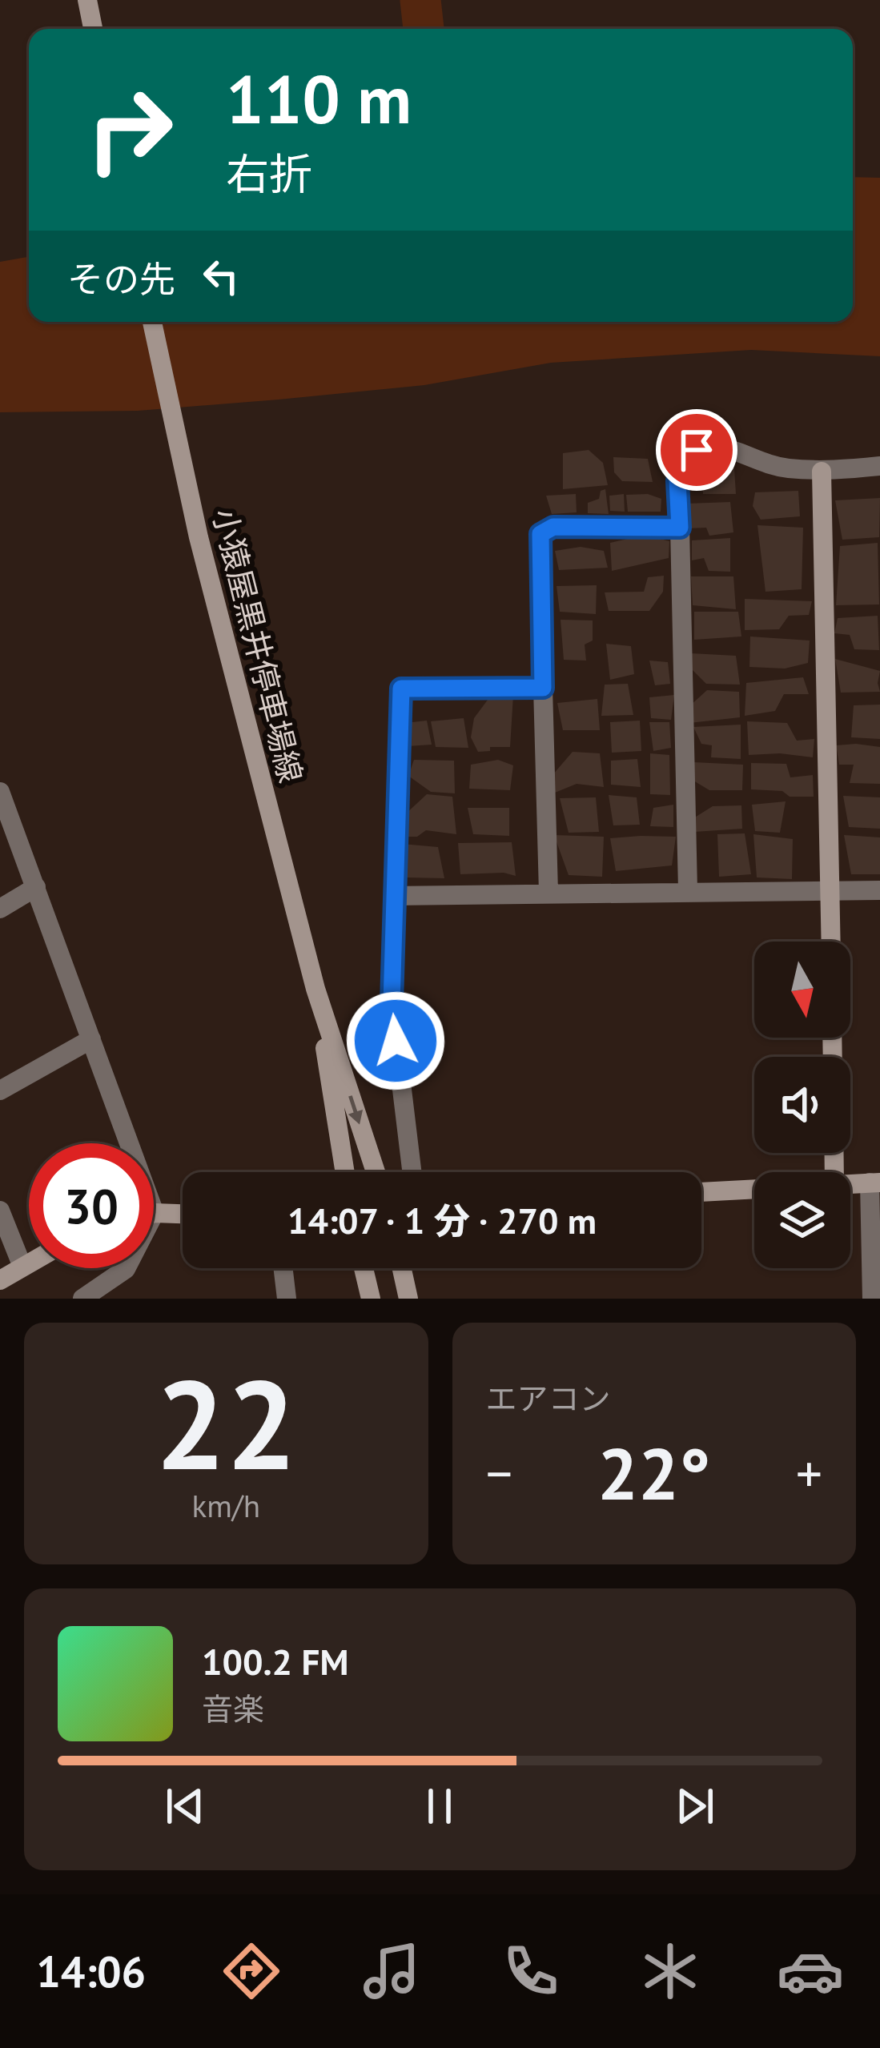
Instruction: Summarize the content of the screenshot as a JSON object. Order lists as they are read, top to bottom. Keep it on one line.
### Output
{"streets":{"main road":["小猿屋黒井停車場線"]},"north":"bottom","page":{"turn":["110 m","右折"],"then":"その先","limit":"30","trip":"14:07 · 1 分 · 270 m","tile":[["22","km/h"],"エアコン"],"heat":["−","22°","+"],"song":["100.2 FM","音楽"],"tabs":"14:06"}}
